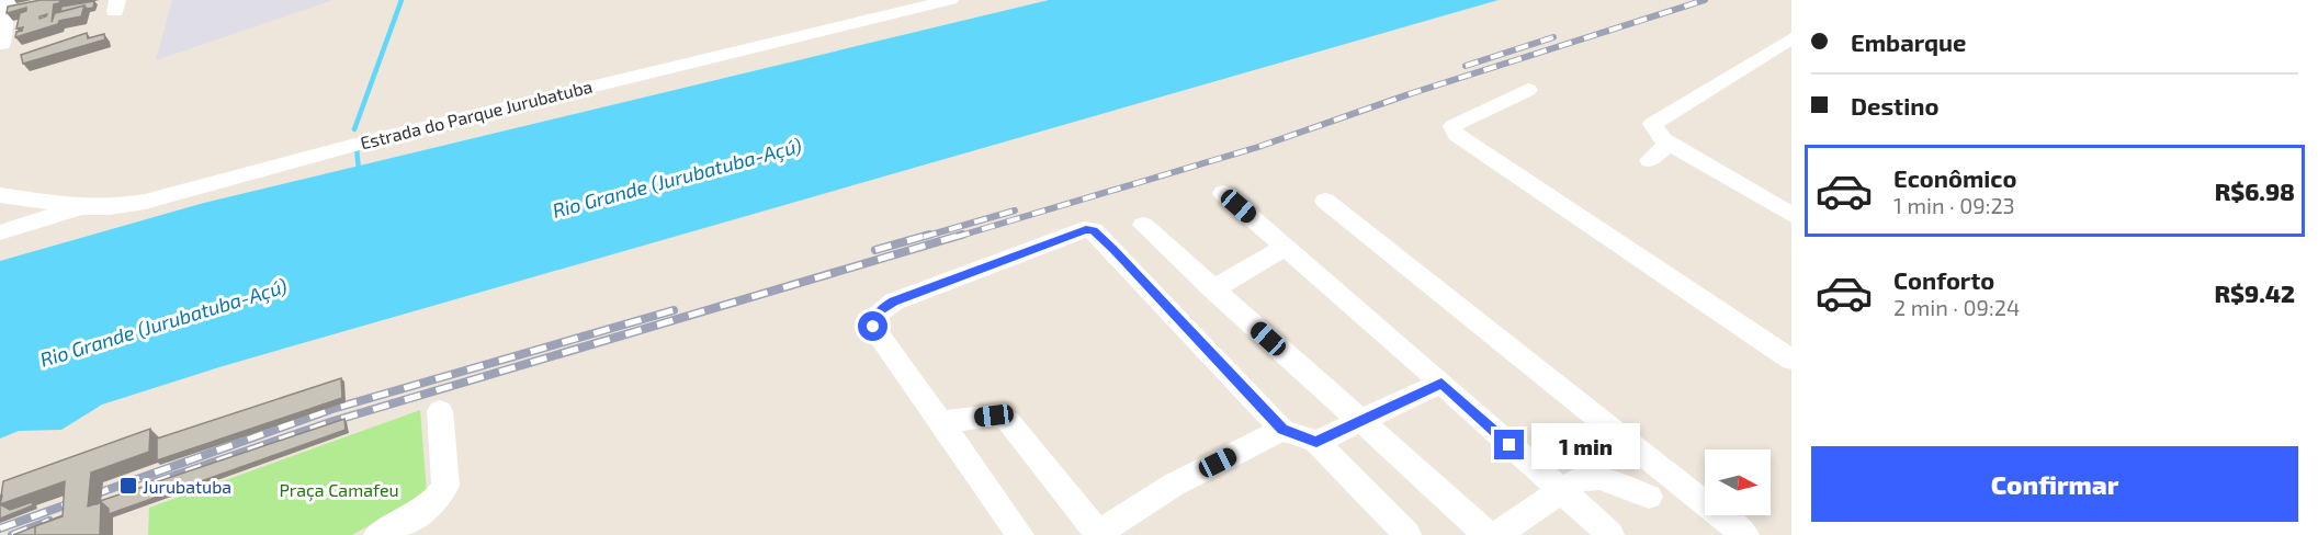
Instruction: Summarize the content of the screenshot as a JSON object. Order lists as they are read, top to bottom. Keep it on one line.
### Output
{"streets":{"street":["Estrada do Parque Jurubatuba"]},"water":["Rio Grande (Jurubatuba-Açú)"],"parks":["Praça Camafeu"],"places":{"transit":["Jurubatuba"]},"north":"right","page":{"banner":["Embarque","Destino"],"list":[{"name":"Econômico","note":"1 min · 09:23","value":"R$6.98"},{"name":"Conforto","note":"2 min · 09:24","value":"R$9.42"}],"bubble":"1 min","buttons":"Confirmar"}}
